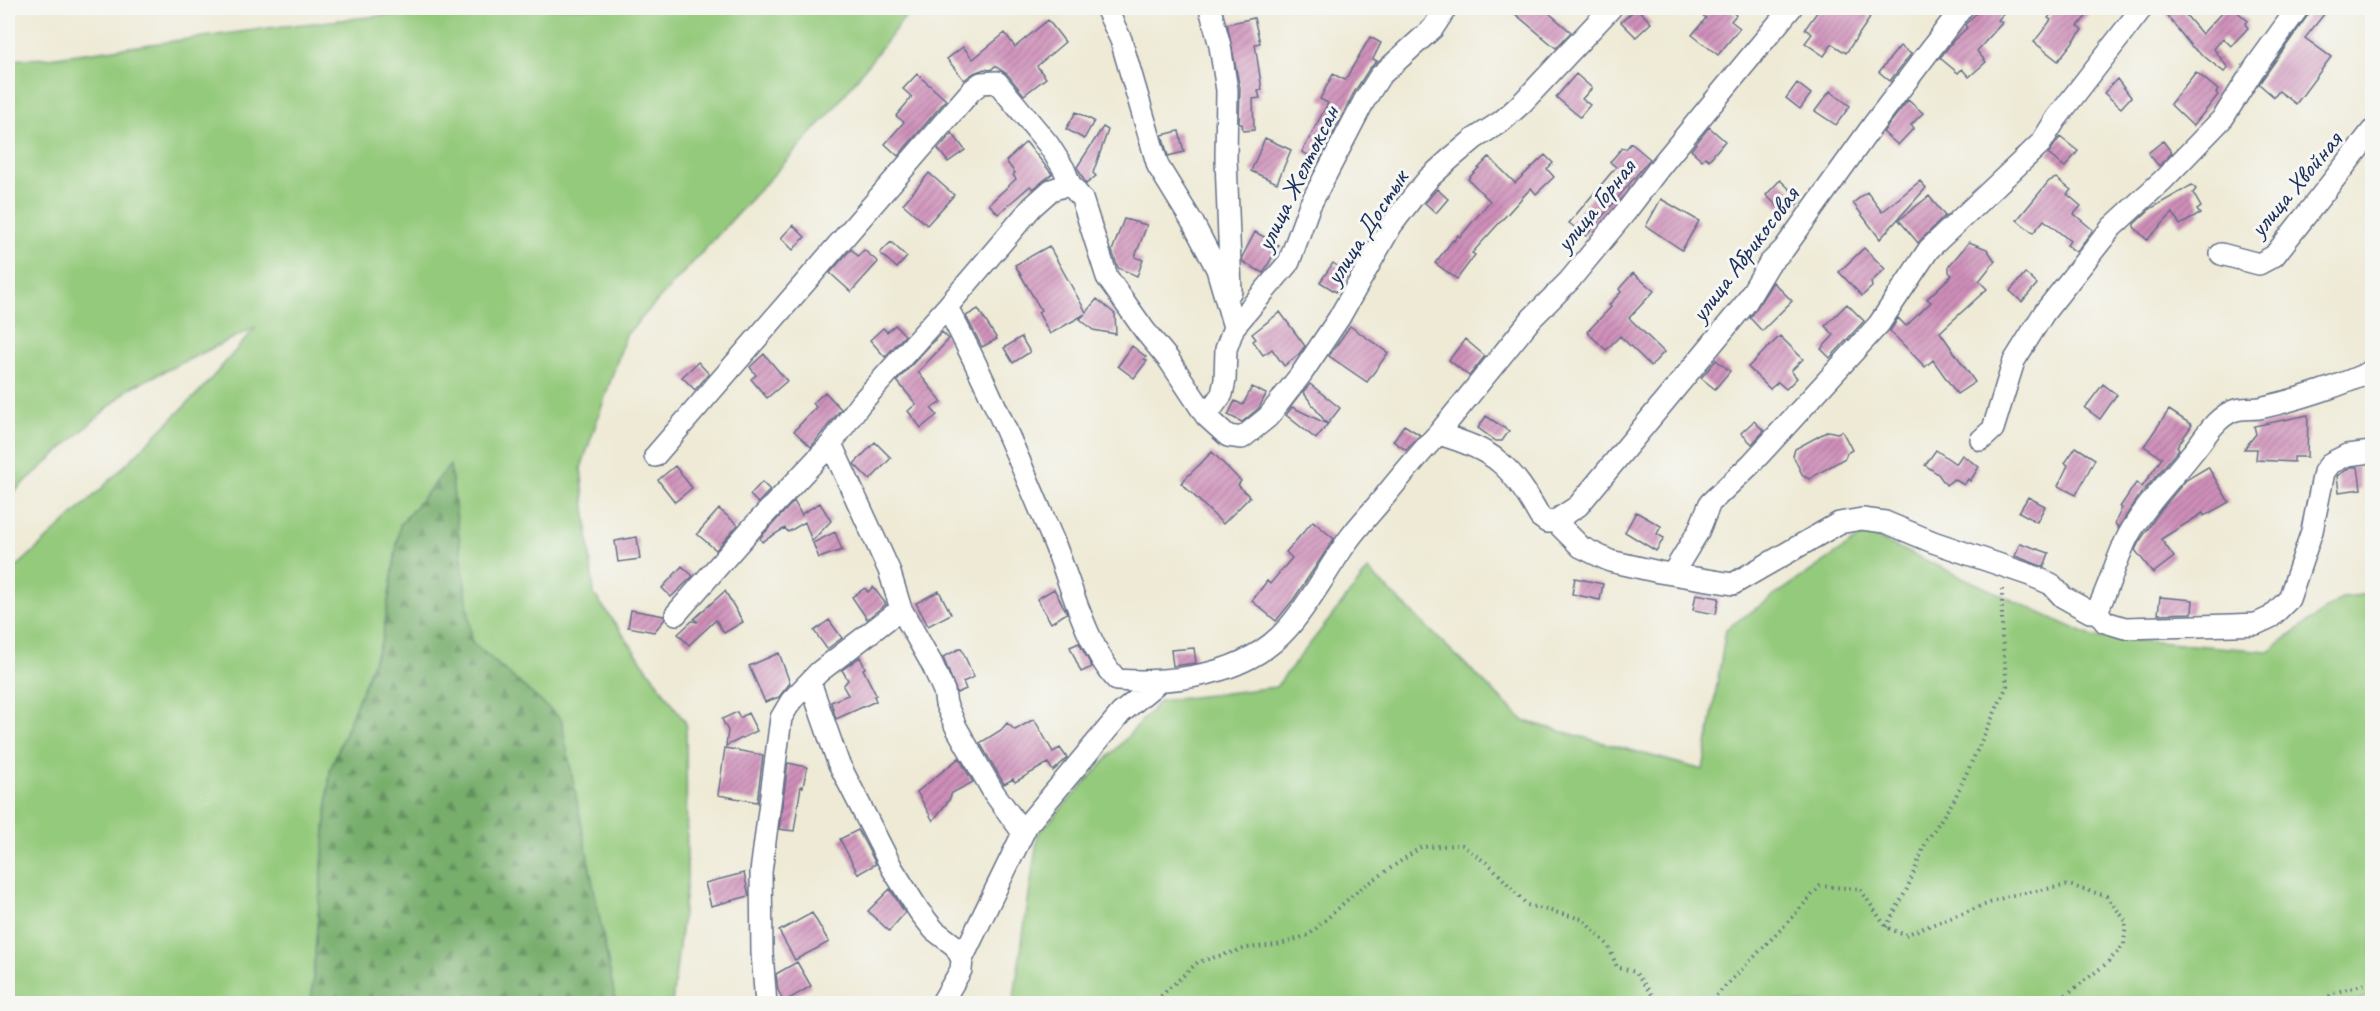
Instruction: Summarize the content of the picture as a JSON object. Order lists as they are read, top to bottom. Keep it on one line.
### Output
{"streets":{"street":["улица Желтоксан","улица Хвойная","улица Горная","улица Достык","улица Абрикосовая"]},"crossings":[["улица Желтоксан","улица Достык"]]}
